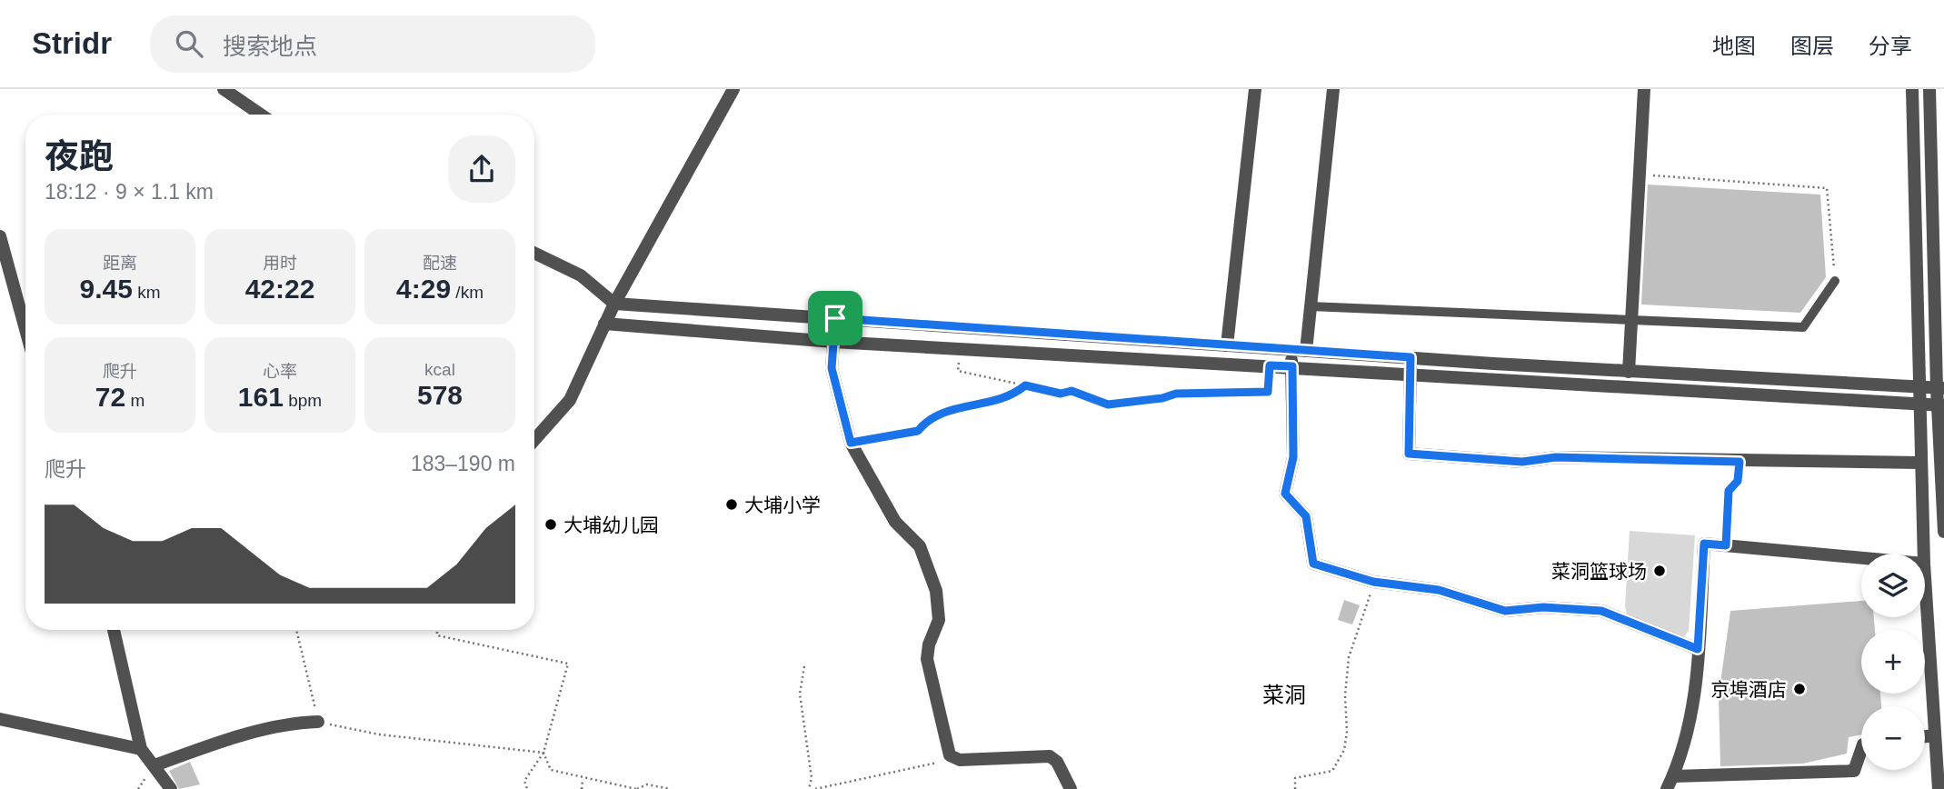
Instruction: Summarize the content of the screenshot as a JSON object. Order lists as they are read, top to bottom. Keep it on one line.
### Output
{"districts":["菜洞"],"places":["大埔小学","大埔幼儿园","菜洞篮球场","京埠酒店"],"page":{"header":"Stridr","search":"搜索地点","nav":["地图","图层","分享"],"heading":["夜跑","18:12 · 9 × 1.1 km"],"stats":[["距离","9.45 km"],["用时","42:22"],["配速","4:29 /km"],["爬升","72 m"],["心率","161 bpm"],["kcal","578"]],"chart":["爬升","183–190 m"],"map_buttons":["+","−"]}}
